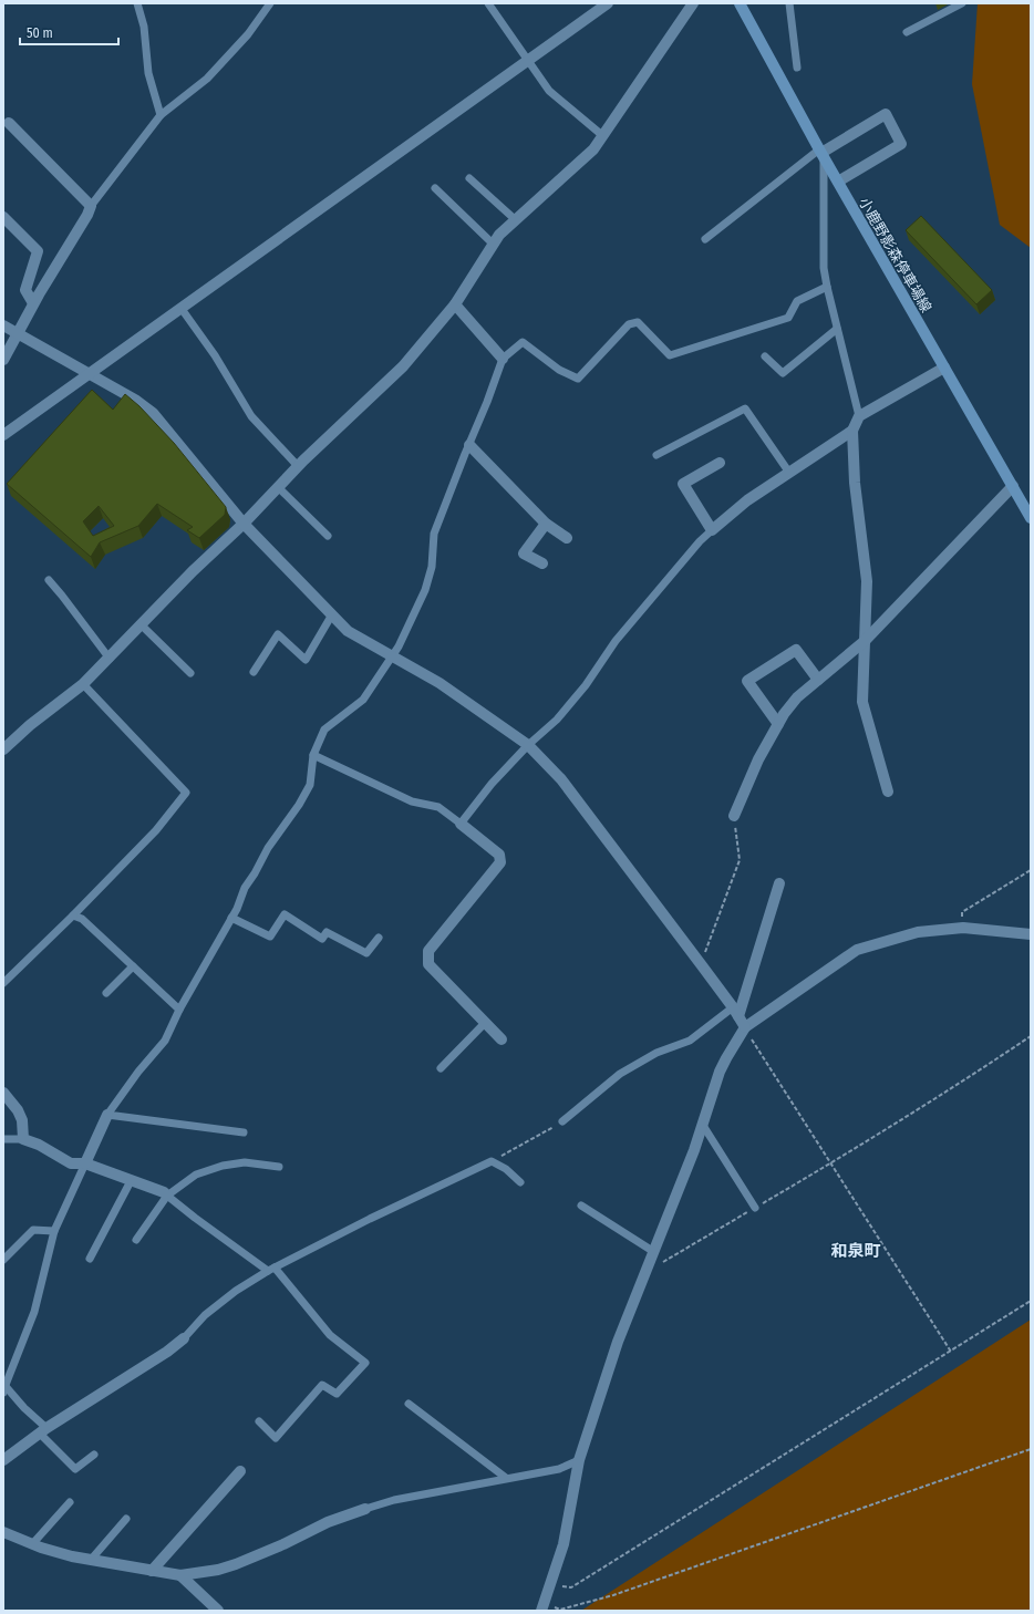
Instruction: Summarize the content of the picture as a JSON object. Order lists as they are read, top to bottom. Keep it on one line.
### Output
{"streets":{"main road":["小鹿野影森停車場線"]},"districts":["和泉町"],"scale_bar":"50 m"}
